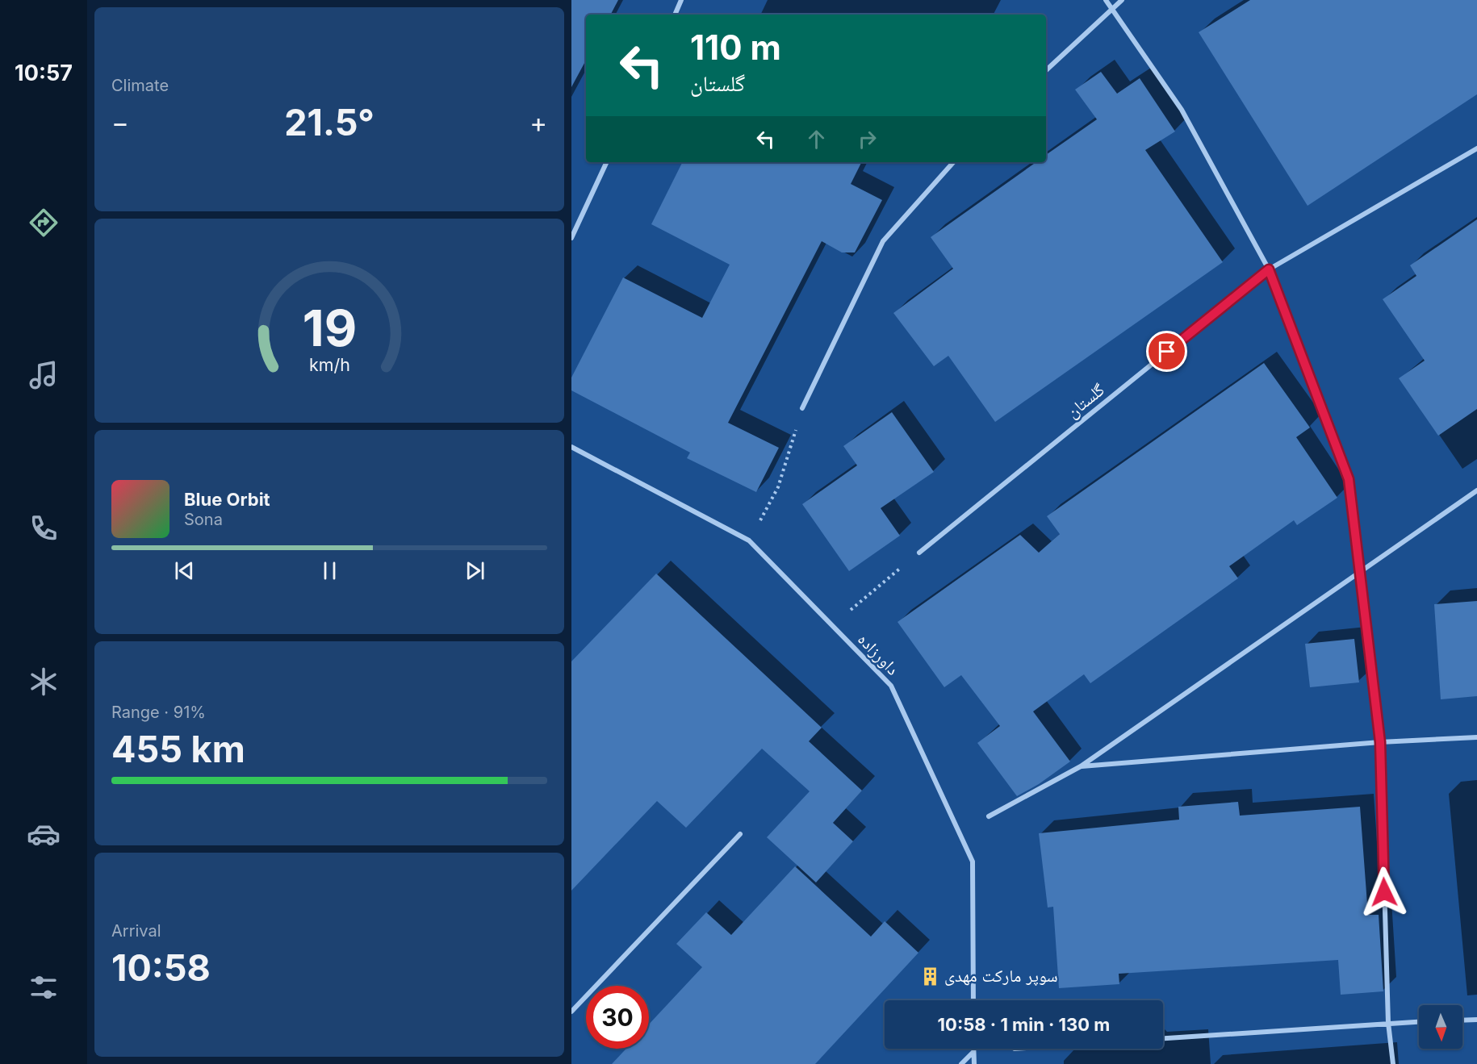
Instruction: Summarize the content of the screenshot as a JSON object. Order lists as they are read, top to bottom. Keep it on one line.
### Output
{"streets":{"street":["گلستان","داورزاده"]},"places":{"building":["سوپر مارکت مهدی"]},"north":"bottom","page":{"tabs":"10:57","tile":["Climate",["Range · 91%","455 km"],["Arrival","10:58"]],"turn":["110 m","گلستان"],"heat":["−","21.5°","+"],"song":["Blue Orbit","Sona"],"limit":"30","trip":"10:58 · 1 min · 130 m","gauge":["19","km/h"]}}
